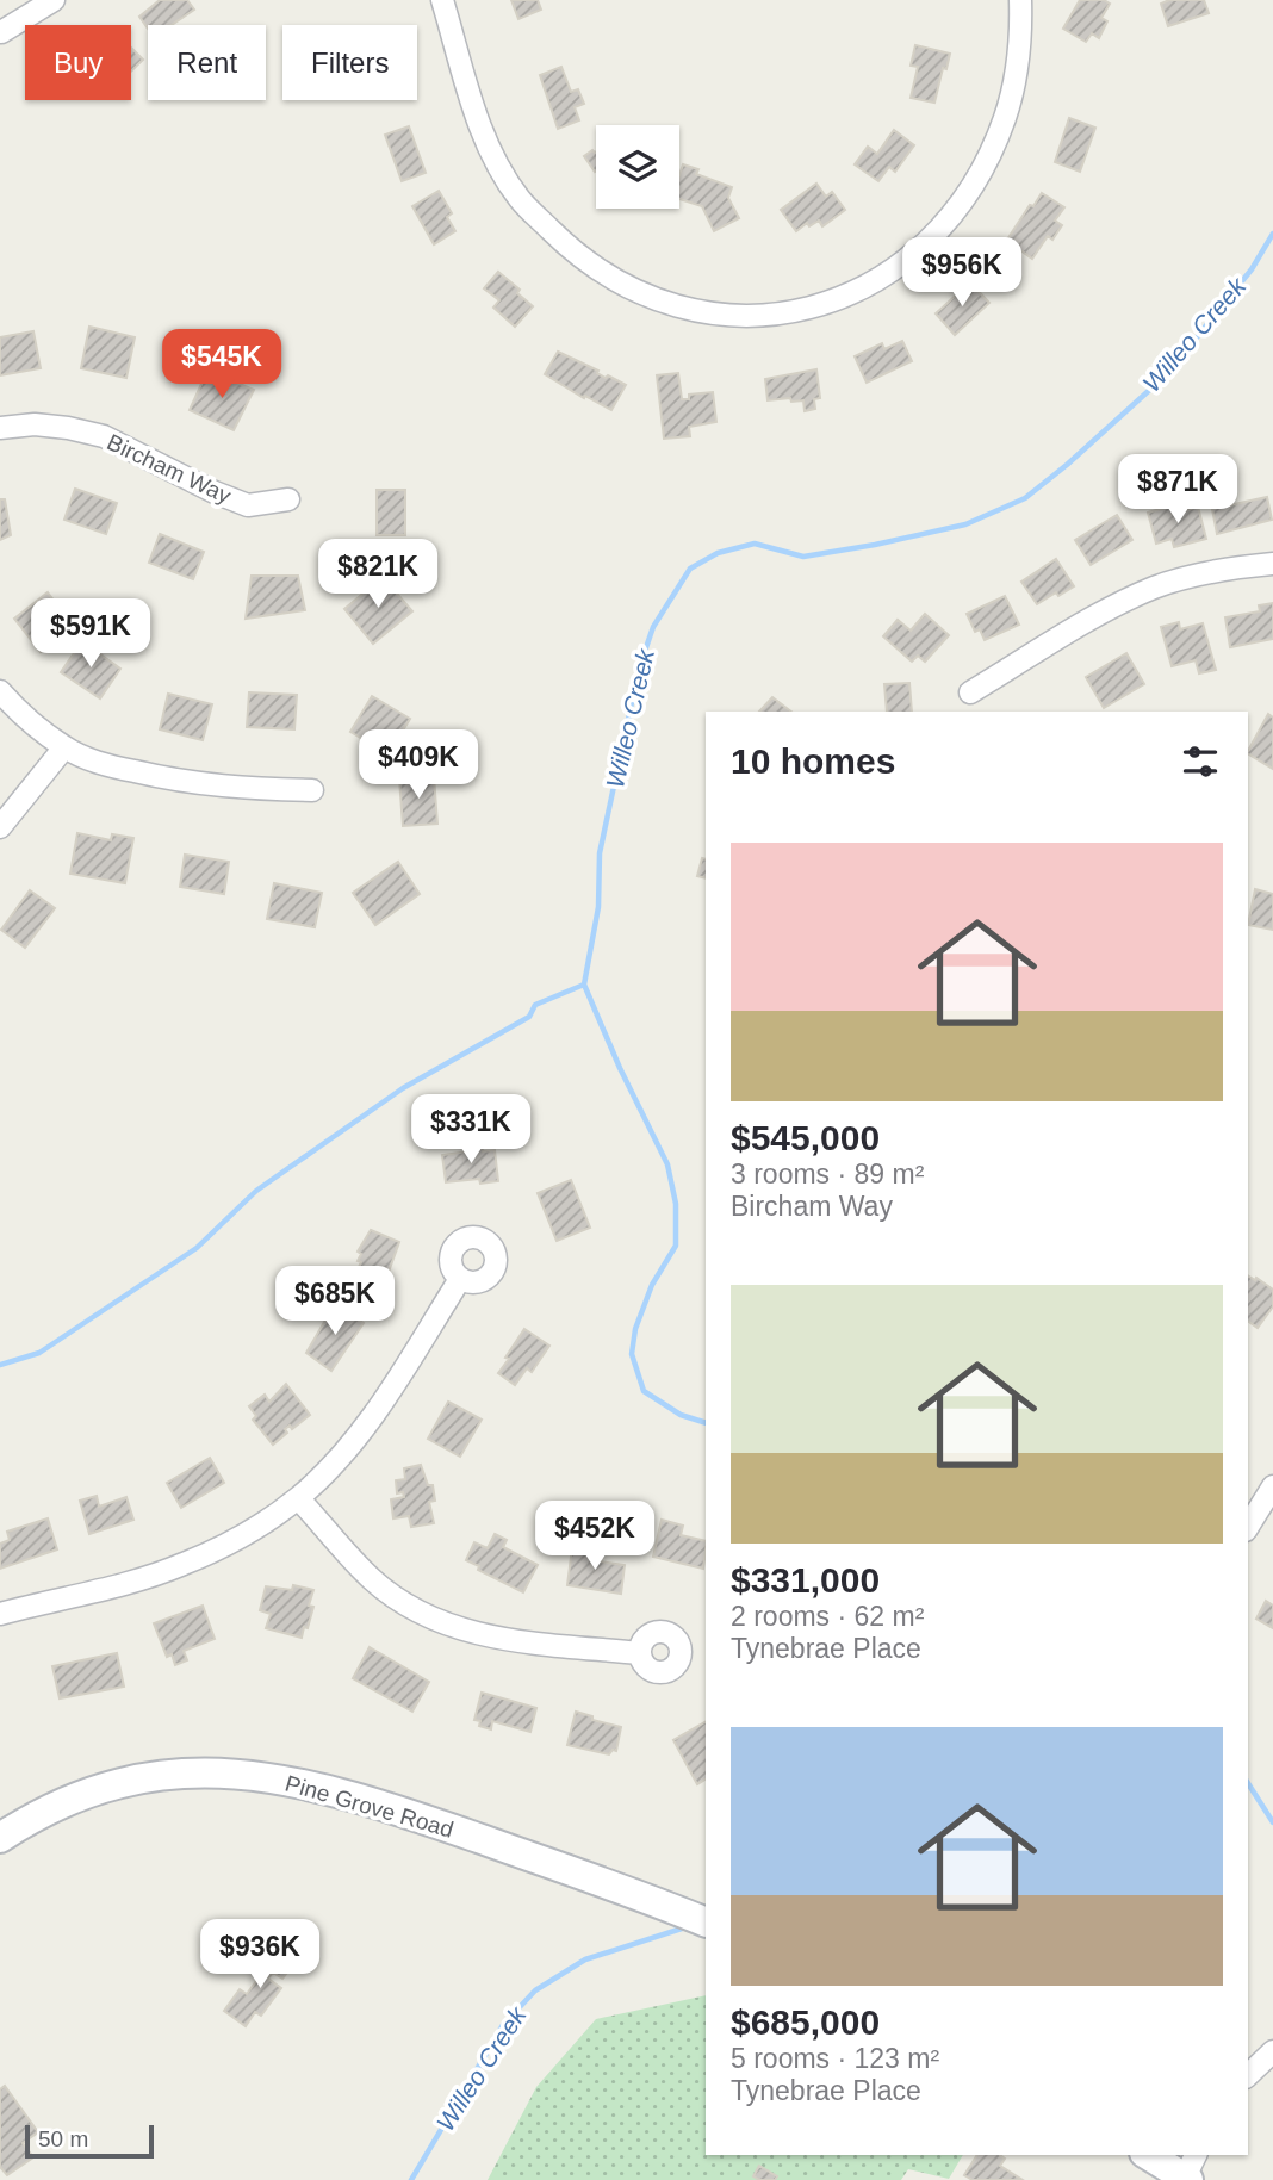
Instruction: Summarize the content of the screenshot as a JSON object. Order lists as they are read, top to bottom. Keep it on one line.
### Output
{"streets":{"main road":["Pine Grove Road"],"street":["Bircham Way"]},"water":["Willeo Creek"],"scale_bar":"50 m","page":{"chip":["Buy","Rent","Filters"],"price":["$956K","$545K","$871K","$821K","$591K","$409K","$331K","$685K","$452K","$936K"],"heading":"10 homes","list":[{"name":"$545,000","note":"3 rooms · 89 m² · Bircham Way"},{"name":"$331,000","note":"2 rooms · 62 m² · Tynebrae Place"},{"name":"$685,000","note":"5 rooms · 123 m² · Tynebrae Place"}],"scale":"50 m"}}
